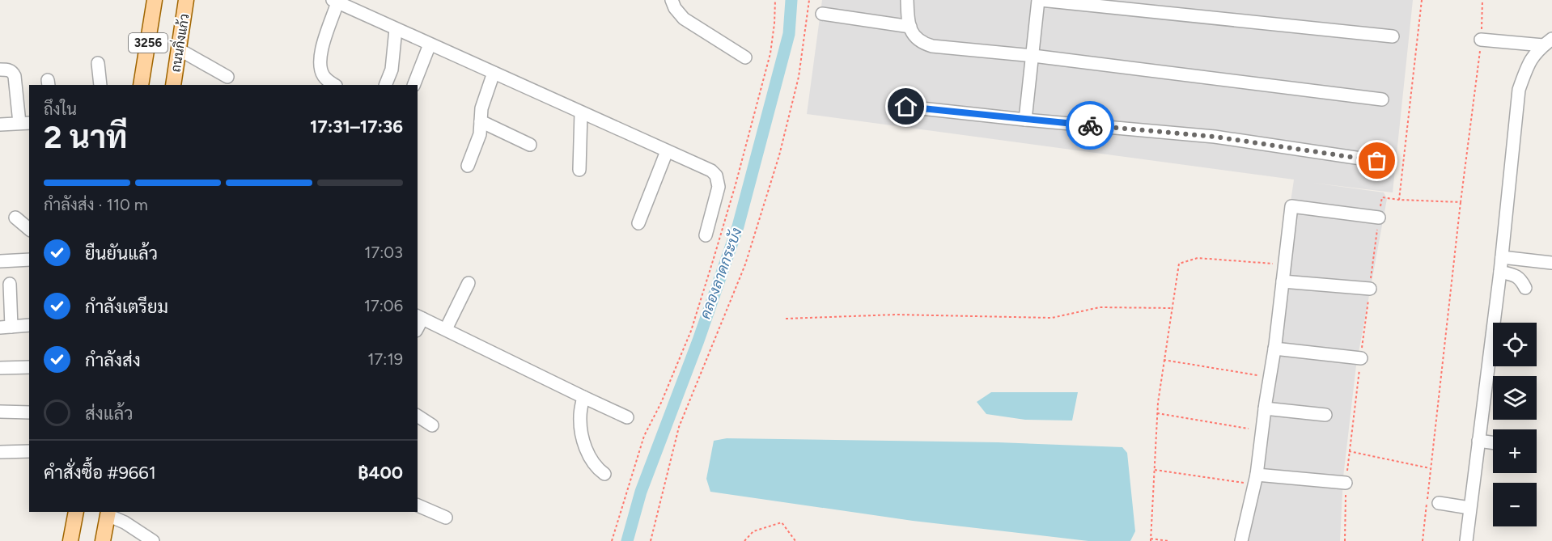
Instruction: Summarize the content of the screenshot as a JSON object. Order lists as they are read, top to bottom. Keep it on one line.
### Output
{"streets":{"main road":["3256","ถนนกิ่งแก้ว"]},"water":["คลองลาดกระบัง"],"page":{"heading":["2 นาที","ถึงใน","17:31–17:36"],"panel":["คำสั่งซื้อ #9661","฿400"],"bar":"กำลังส่ง · 110 m","list":[["ยืนยันแล้ว","17:03"],["กำลังเตรียม","17:06"],["กำลังส่ง","17:19"],"ส่งแล้ว"],"map_buttons":["+","−"]}}
